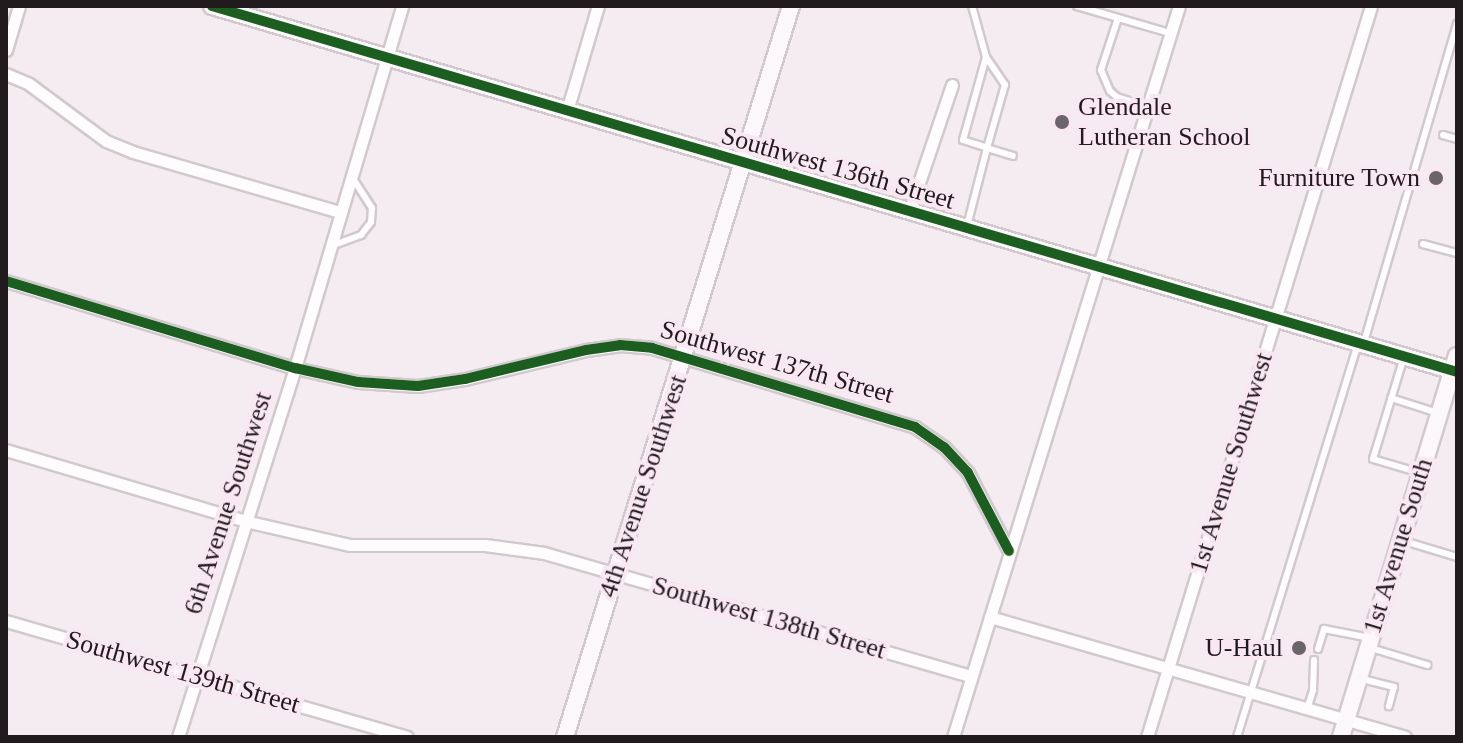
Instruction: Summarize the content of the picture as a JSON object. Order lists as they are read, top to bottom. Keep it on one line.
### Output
{"streets":{"street":["Southwest 136th Street","Southwest 137th Street","1st Avenue Southwest","4th Avenue Southwest","6th Avenue Southwest","1st Avenue South","Southwest 138th Street","Southwest 139th Street"]},"crossings":[["Southwest 136th Street","1st Avenue Southwest"],["Southwest 136th Street","4th Avenue Southwest"],["Southwest 136th Street","6th Avenue Southwest"],["Southwest 136th Street","1st Avenue South"],["Southwest 137th Street","4th Avenue Southwest"],["Southwest 137th Street","6th Avenue Southwest"],["4th Avenue Southwest","Southwest 138th Street"],["6th Avenue Southwest","Southwest 138th Street"],["6th Avenue Southwest","Southwest 139th Street"]],"places":["Glendale Lutheran School","Furniture Town","U-Haul"]}
